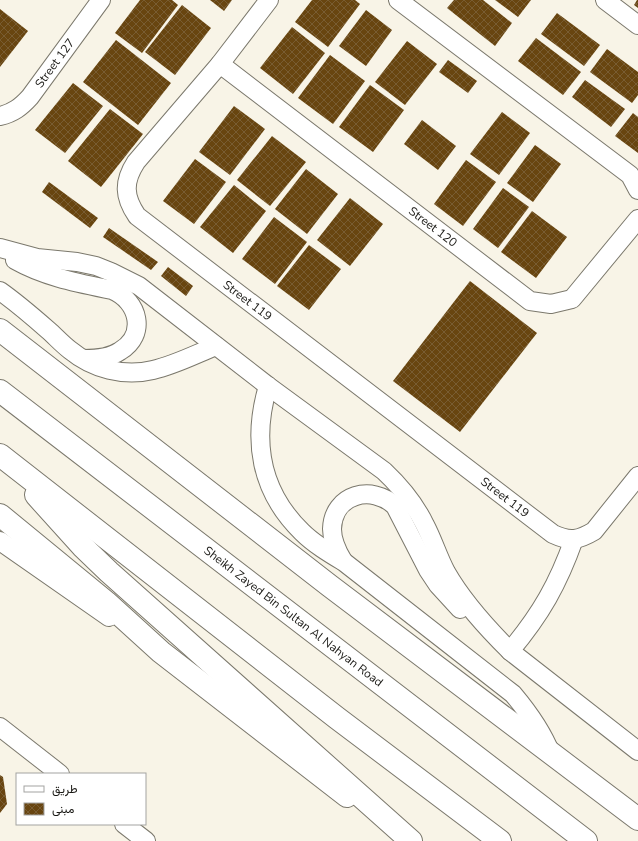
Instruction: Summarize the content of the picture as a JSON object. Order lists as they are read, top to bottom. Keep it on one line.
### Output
{"streets":{"main road":["Sheikh Zayed Bin Sultan Al Nahyan Road"],"street":["Street 127","Street 120","Street 119"]},"crossings":[["Street 120","Street 119"]],"legend":["طريق","مبنى"]}
